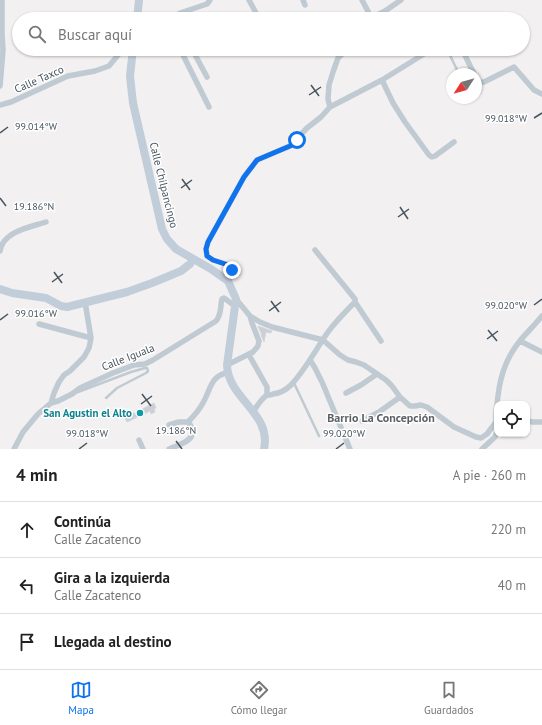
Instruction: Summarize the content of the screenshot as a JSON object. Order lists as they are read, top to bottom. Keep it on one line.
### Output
{"streets":{"street":["Calle Taxco","Calle Chilpancingo","Calle Iguala"]},"districts":["Barrio La Concepción"],"places":["San Agustin el Alto"],"north":"bottom left","page":{"search":"Buscar aquí","heading":["4 min","A pie · 260 m"],"list":[["Continúa","Calle Zacatenco","220 m"],["Gira a la izquierda","Calle Zacatenco","40 m"],"Llegada al destino"],"nav":["Mapa","Cómo llegar","Guardados"]},"coordinates":["99.018°W","99.014°W","19.186°N","99.020°W","99.016°W"]}
